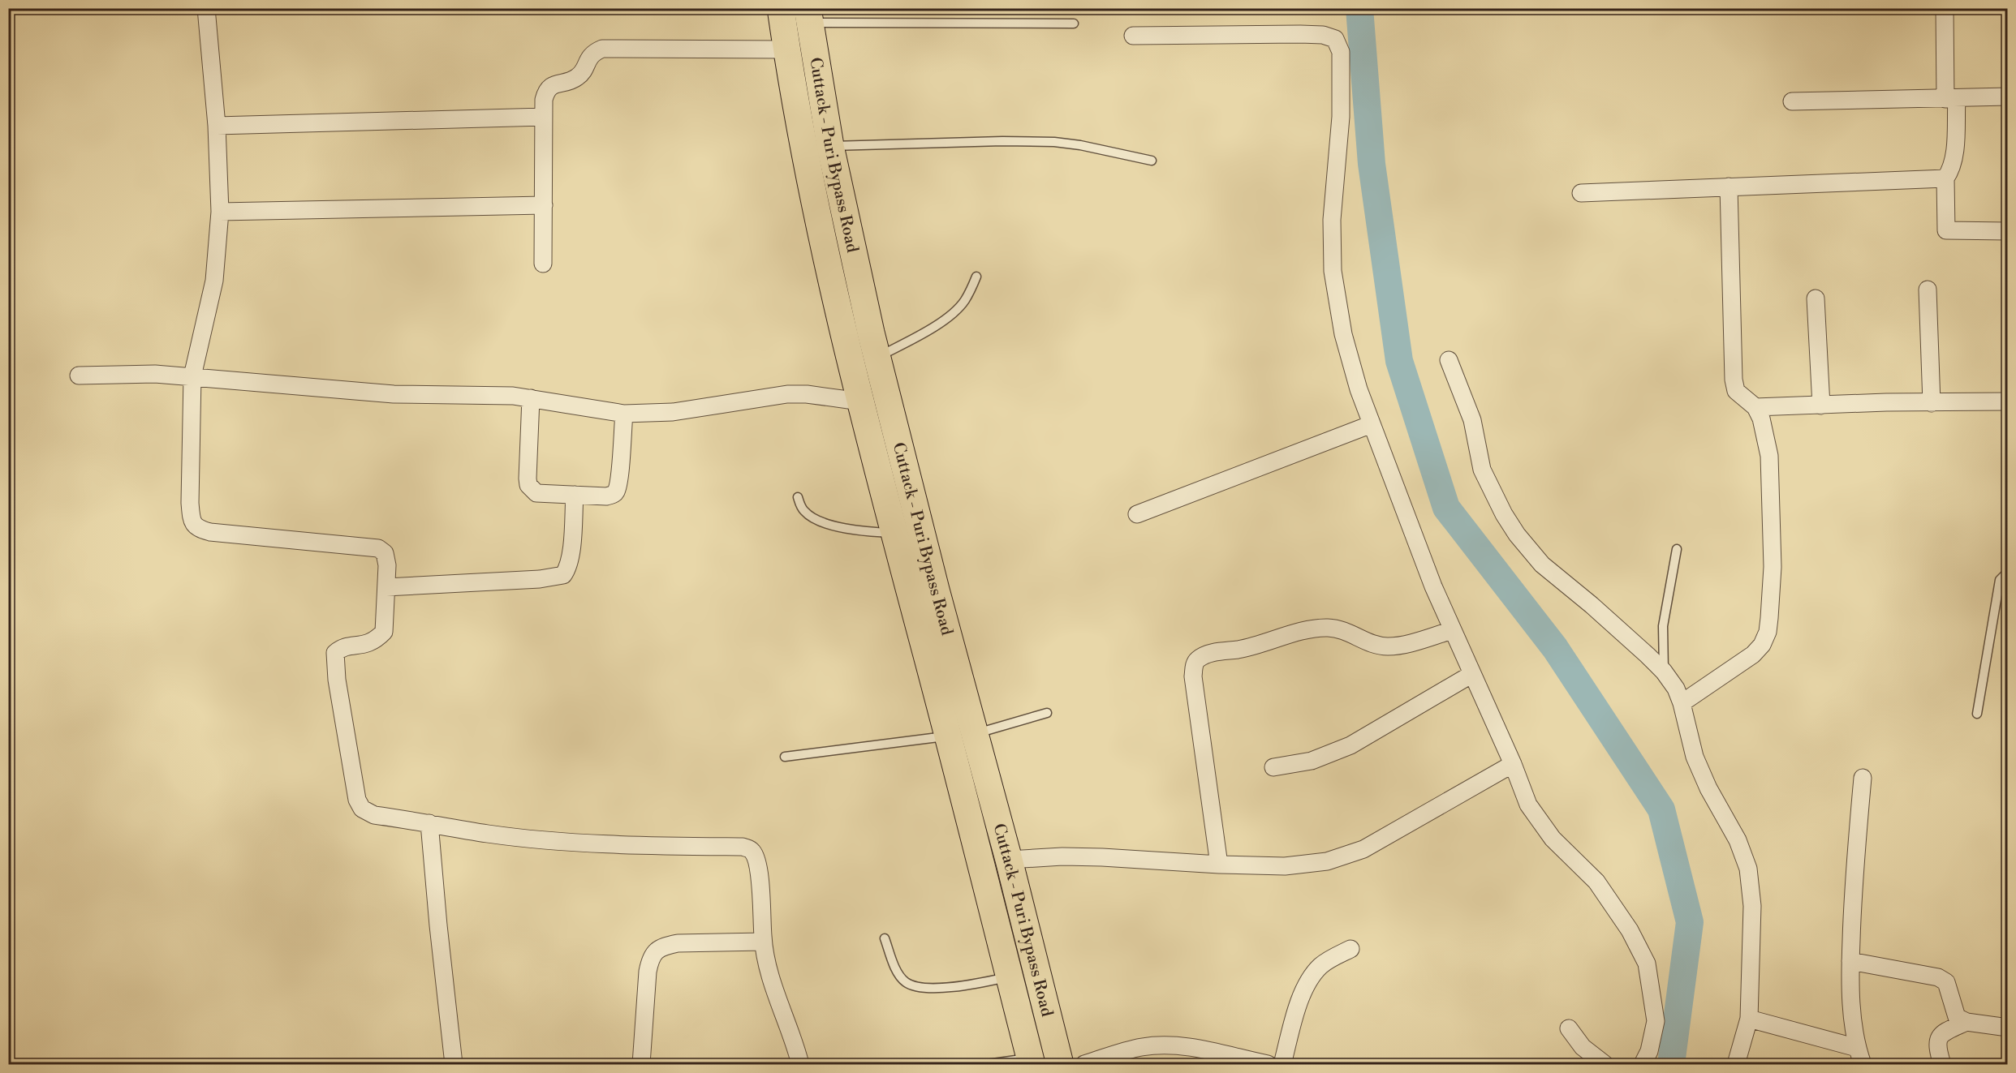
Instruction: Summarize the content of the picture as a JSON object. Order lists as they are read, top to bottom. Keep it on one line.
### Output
{"streets":{"highway":["Cuttack - Puri Bypass Road"]}}
